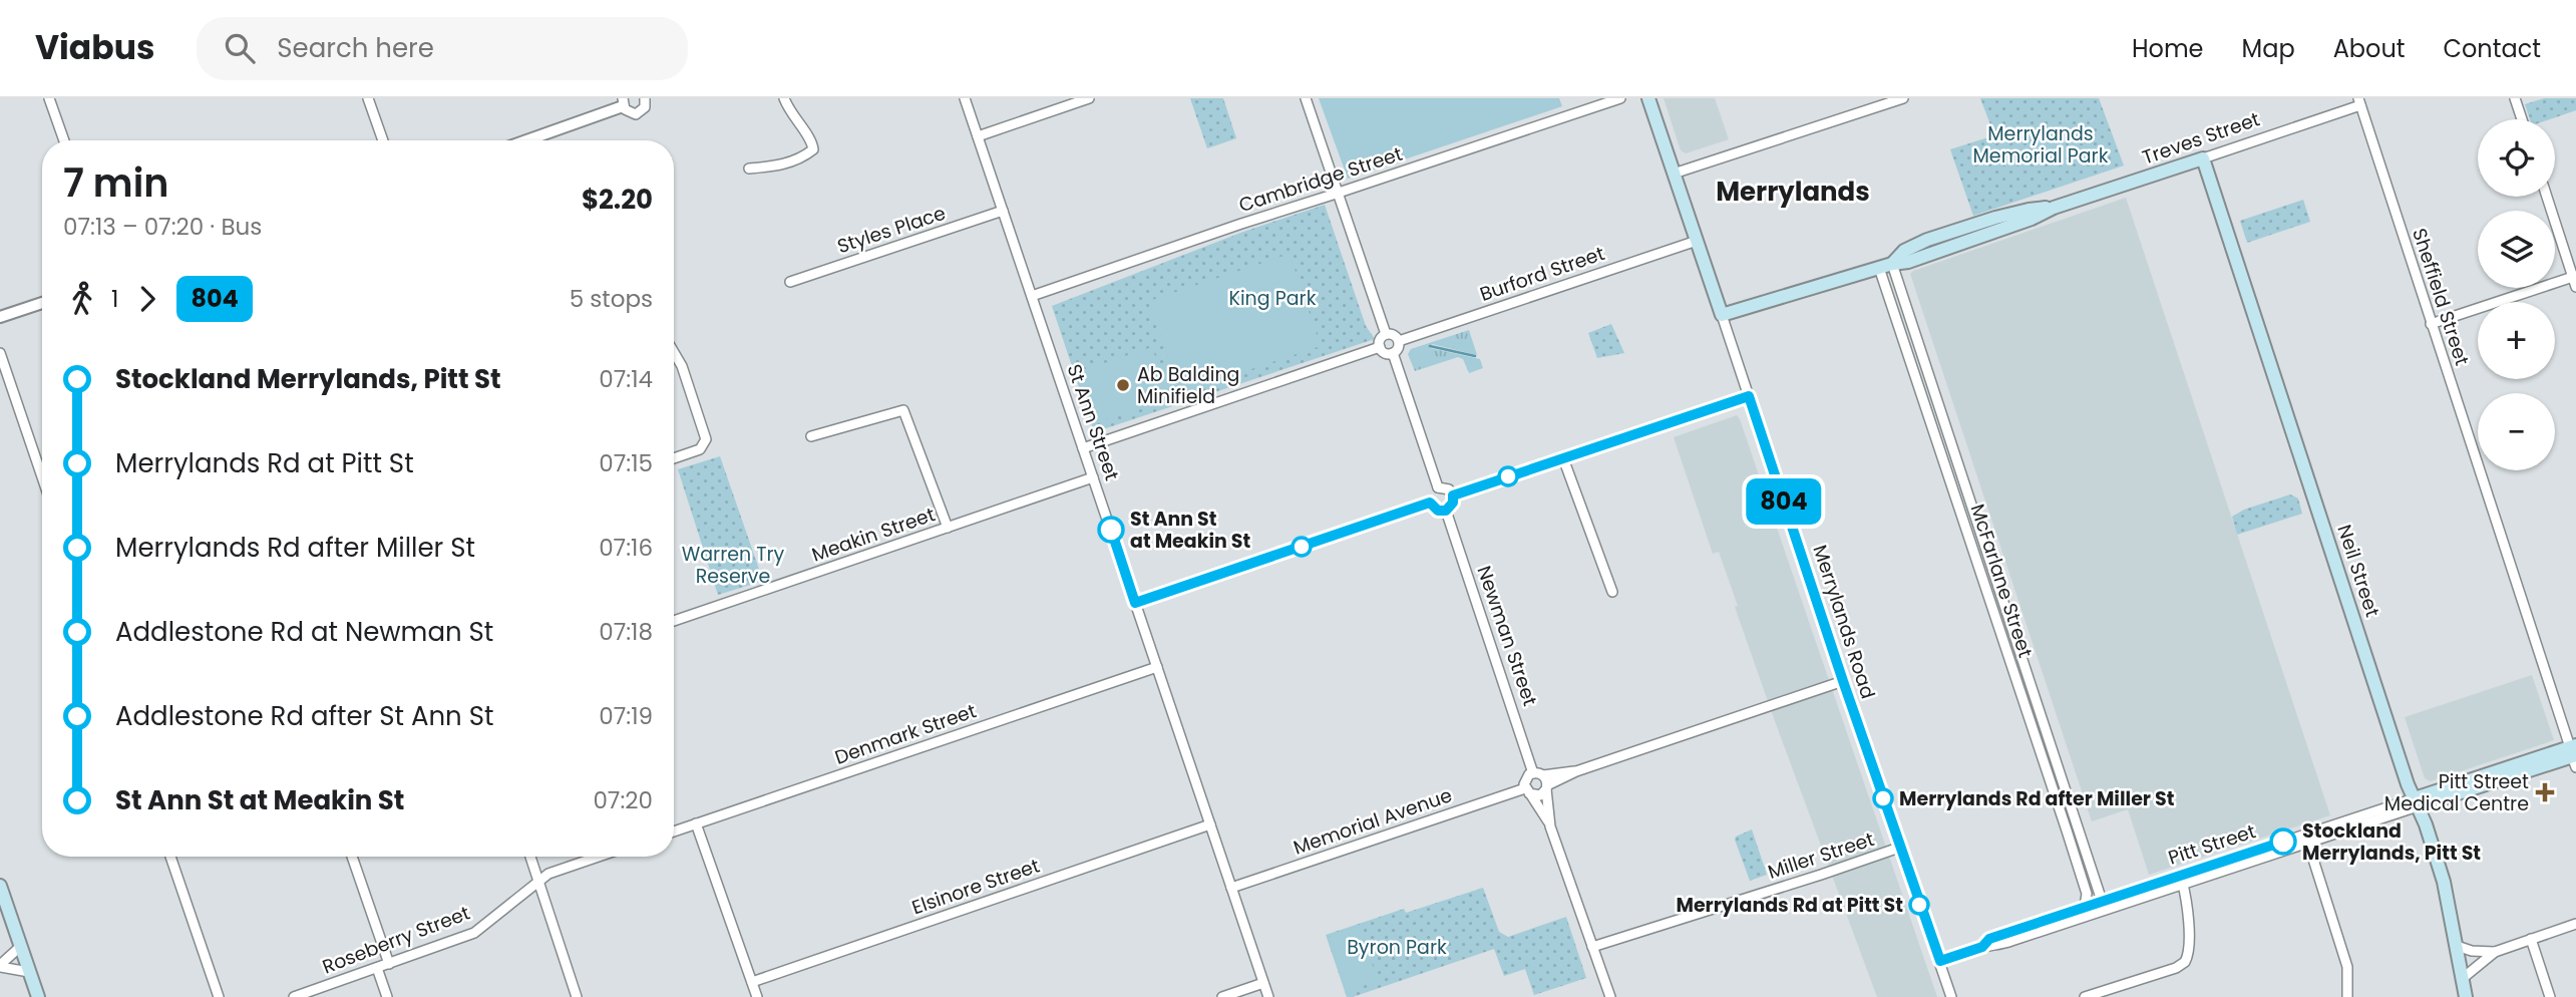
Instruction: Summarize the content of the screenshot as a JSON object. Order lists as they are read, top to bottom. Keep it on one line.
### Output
{"streets":{"main road":["Treves Street","Neil Street","Merrylands Road","Pitt Street"],"street":["Cambridge Street","Styles Place","Burford Street","Sheffield Street","St Ann Street","Meakin Street","McFarlane Street","Newman Street","Denmark Street","Memorial Avenue","Miller Street","Elsinore Street","Roseberry Street"]},"crossings":[["Treves Street","Sheffield Street"],["Treves Street","Neil Street"],["Treves Street","McFarlane Street"],["Treves Street","Merrylands Road"],["Cambridge Street","St Ann Street"],["Styles Place","St Ann Street"],["Burford Street","Merrylands Road"],["Sheffield Street","Pitt Street"],["St Ann Street","Meakin Street"],["St Ann Street","Denmark Street"],["St Ann Street","Memorial Avenue"],["St Ann Street","Elsinore Street"],["Neil Street","Pitt Street"],["McFarlane Street","Pitt Street"],["Merrylands Road","Pitt Street"],["Merrylands Road","Miller Street"],["Newman Street","Memorial Avenue"]],"districts":["Merrylands"],"parks":["Merrylands Memorial Park","King Park","Warren Try Reserve","Byron Park"],"places":{"other":["Ab Balding Minifield","St Ann St at Meakin St","Merrylands Rd after Miller St","Stockland Merrylands, Pitt St","Merrylands Rd at Pitt St"],"health":["Pitt Street Medical Centre"]},"lines":["bus line 804"],"page":{"header":"Viabus","search":"Search here","nav":["Home","Map","About","Contact"],"on_map":"804","map_buttons":["+","−"],"heading":["7 min","07:13 – 07:20 · Bus","$2.20"],"legs":["1","804","5 stops"],"list":[{"name":"Stockland Merrylands, Pitt St","value":"07:14"},{"name":"Merrylands Rd at Pitt St","value":"07:15"},{"name":"Merrylands Rd after Miller St","value":"07:16"},{"name":"Addlestone Rd at Newman St","value":"07:18"},{"name":"Addlestone Rd after St Ann St","value":"07:19"},{"name":"St Ann St at Meakin St","value":"07:20"}]}}
